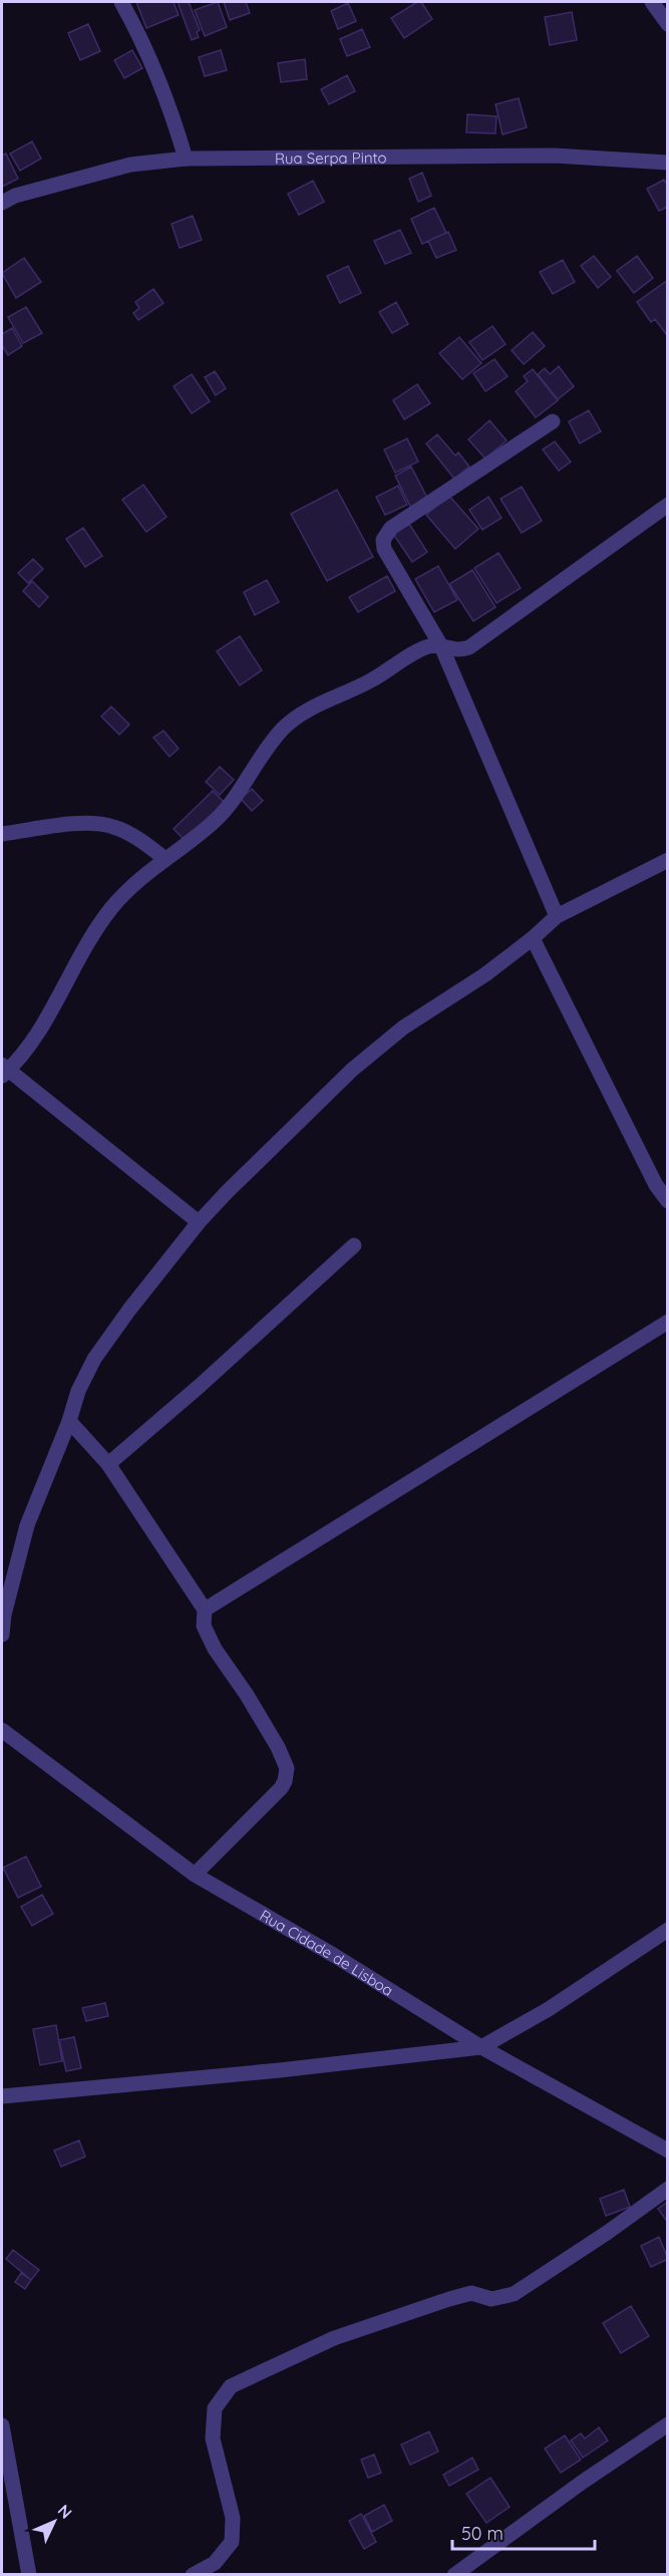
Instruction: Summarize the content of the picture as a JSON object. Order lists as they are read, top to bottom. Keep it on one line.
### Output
{"streets":{"street":["Rua Serpa Pinto","Rua Cidade de Lisboa"]},"scale_bar":"50 m","north":"top right"}
